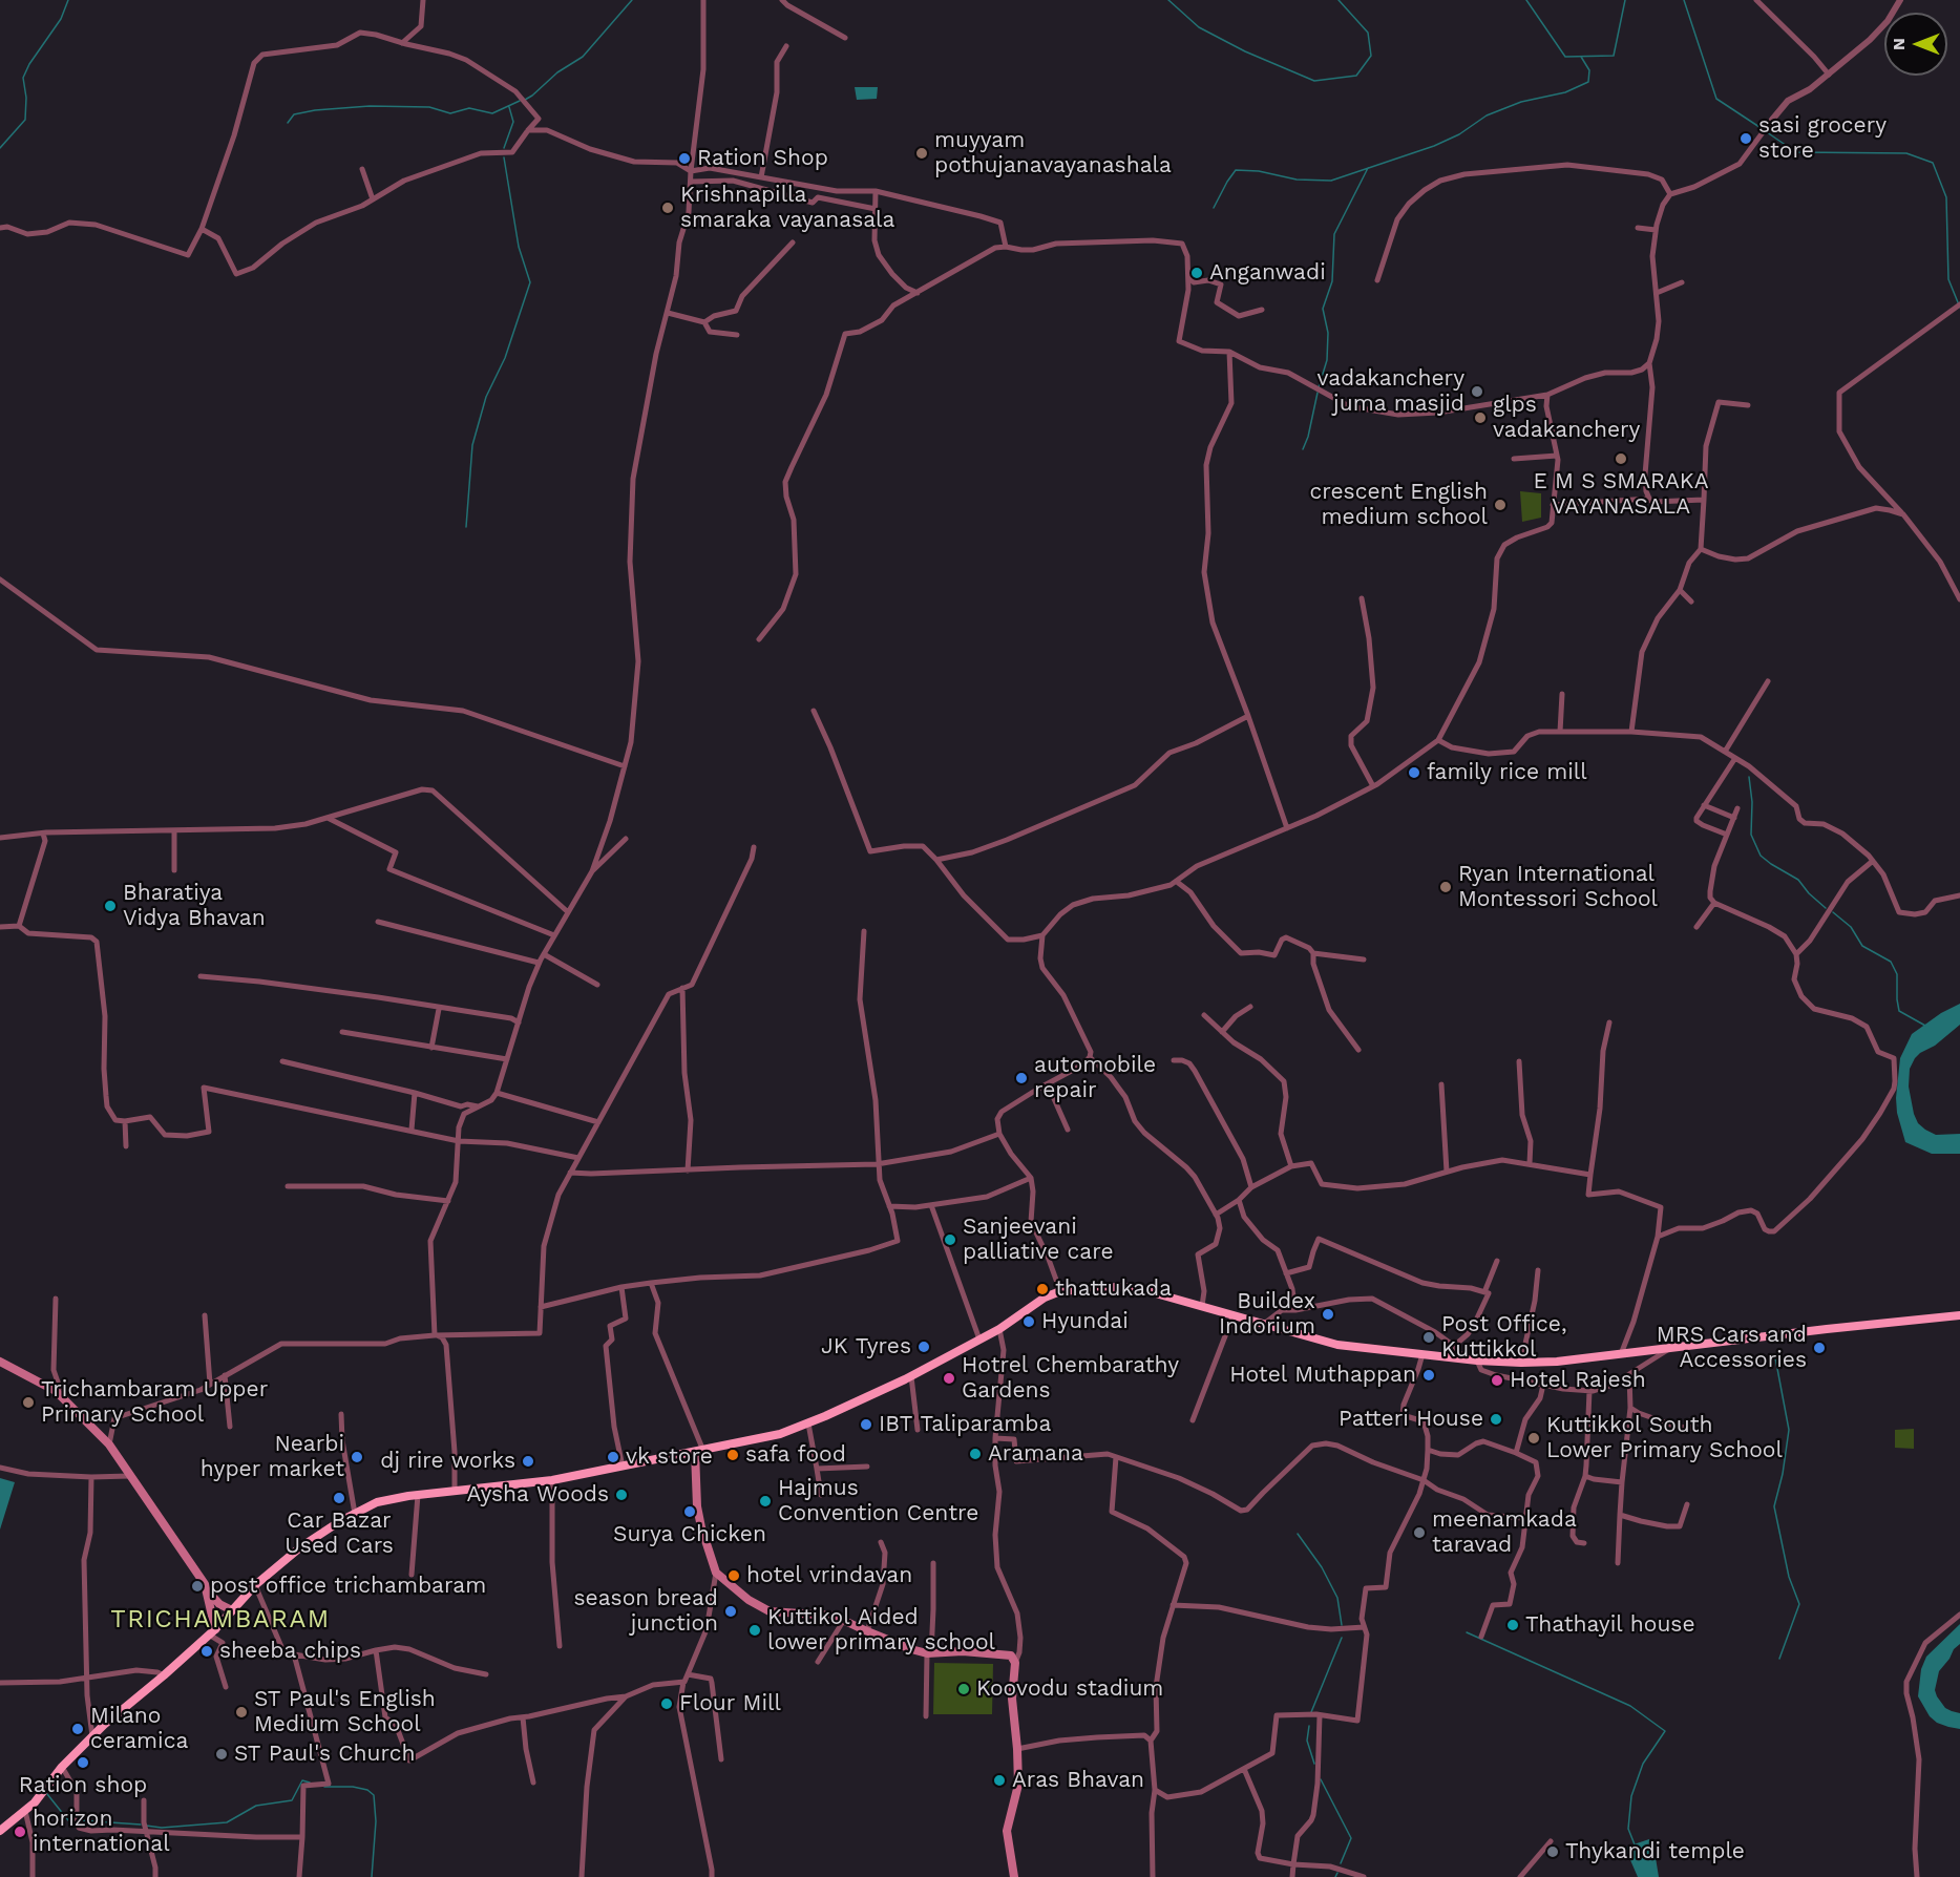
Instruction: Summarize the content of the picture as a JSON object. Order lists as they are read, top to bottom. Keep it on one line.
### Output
{"districts":["TRICHAMBARAM"],"places":["sasi grocery store","muyyam pothujanavayanashala","Ration Shop","Krishnapilla smaraka vayanasala","Anganwadi","vadakanchery juma masjid","glps vadakanchery","E M S SMARAKA VAYANASALA","crescent English medium school","family rice mill","Ryan International Montessori School","Bharatiya Vidya Bhavan","automobile repair","Sanjeevani palliative care","thattukada","Buildex Indorium","Hyundai","Post Office, Kuttikkol","JK Tyres","MRS Cars and Accessories","Hotel Muthappan","Hotrel Chembarathy Gardens","Hotel Rajesh","Trichambaram Upper Primary School","Patteri House","IBT Taliparamba","Kuttikkol South Lower Primary School","Aramana","safa food","Nearbi hyper market","vk store","dj rire works","Aysha Woods","Car Bazar Used Cars","Hajmus Convention Centre","Surya Chicken","meenamkada taravad","hotel vrindavan","post office trichambaram","season bread junction","Thathayil house","Kuttikol Aided lower primary school","sheeba chips","Koovodu stadium","Flour Mill","ST Paul's English Medium School","Milano ceramica","ST Paul's Church","Ration shop","Aras Bhavan","horizon international","Thykandi temple"],"north":"left"}
